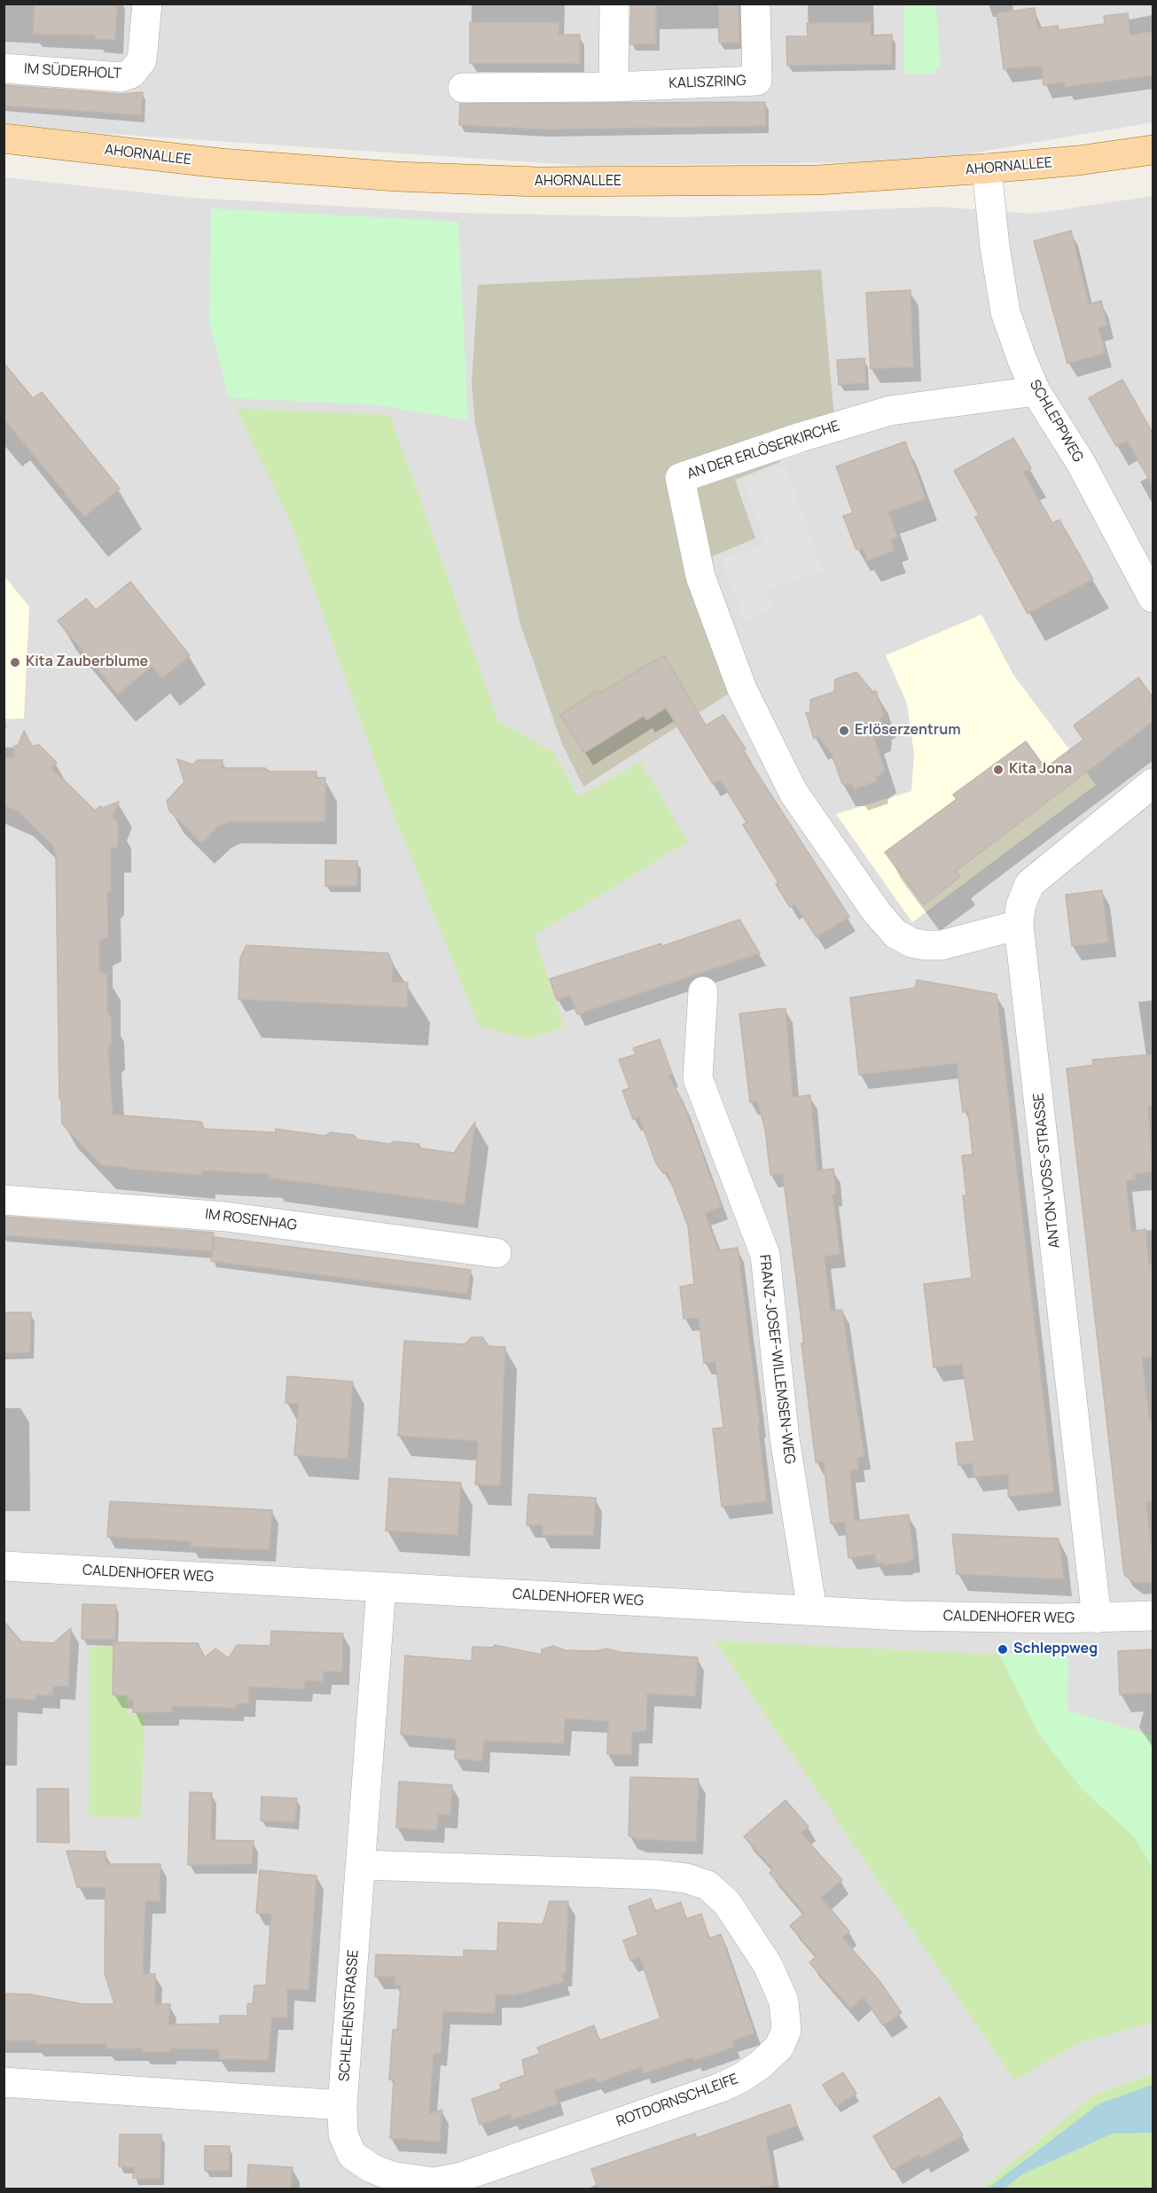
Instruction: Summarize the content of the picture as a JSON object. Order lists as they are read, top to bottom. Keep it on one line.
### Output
{"streets":{"main road":["AHORNALLEE"],"street":["IM SÜDERHOLT","KALISZRING","SCHLEPPWEG","AN DER ERLÖSERKIRCHE","ANTON-VOSS-STRASSE","IM ROSENHAG","FRANZ-JOSEF-WILLEMSEN-WEG","CALDENHOFER WEG","SCHLEHENSTRASSE","ROTDORNSCHLEIFE"]},"crossings":[["AHORNALLEE","SCHLEPPWEG"],["SCHLEPPWEG","AN DER ERLÖSERKIRCHE"],["AN DER ERLÖSERKIRCHE","ANTON-VOSS-STRASSE"],["ANTON-VOSS-STRASSE","CALDENHOFER WEG"],["FRANZ-JOSEF-WILLEMSEN-WEG","CALDENHOFER WEG"],["CALDENHOFER WEG","SCHLEHENSTRASSE"],["SCHLEHENSTRASSE","ROTDORNSCHLEIFE"]],"places":["Kita Zauberblume","Erlöserzentrum","Kita Jona","Schleppweg"]}
